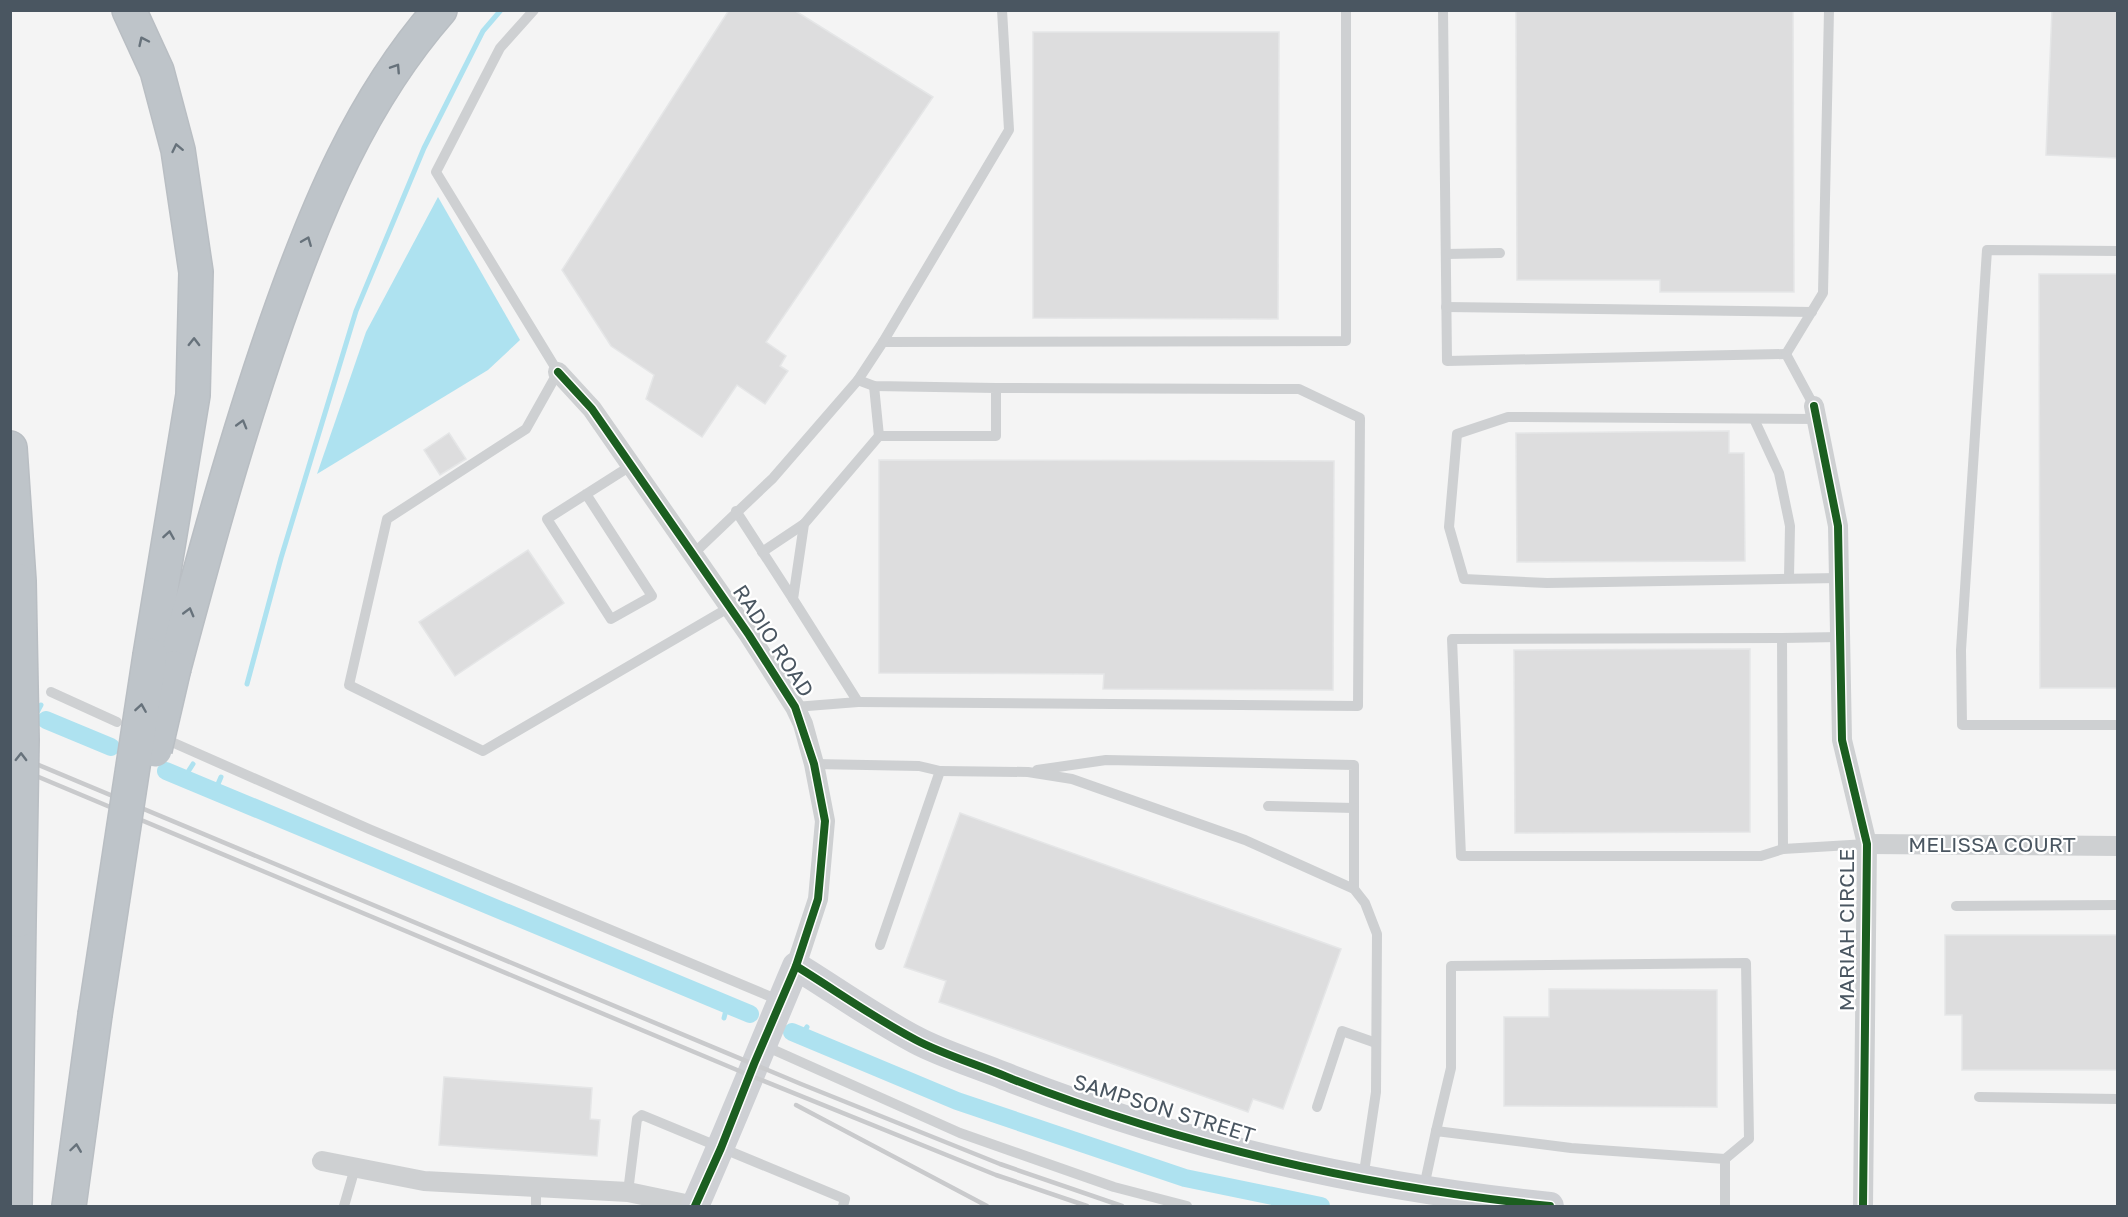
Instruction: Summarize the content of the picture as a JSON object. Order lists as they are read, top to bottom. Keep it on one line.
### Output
{"streets":{"street":["RADIO ROAD","MELISSA COURT","MARIAH CIRCLE","SAMPSON STREET"]},"crossings":[["RADIO ROAD","SAMPSON STREET"],["MELISSA COURT","MARIAH CIRCLE"]]}
